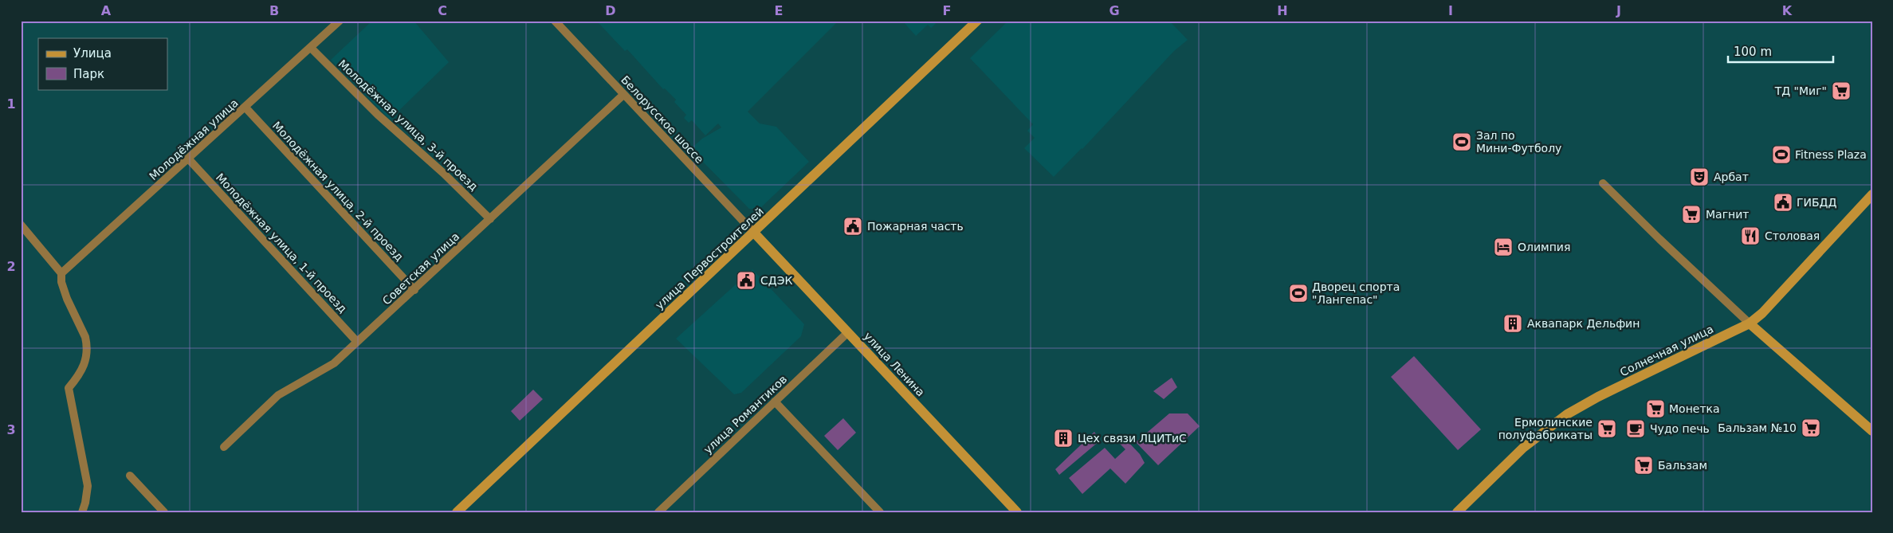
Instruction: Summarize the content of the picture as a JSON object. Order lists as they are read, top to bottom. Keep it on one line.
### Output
{"streets":{"street":["Белорусское шоссе","Молодёжная улица, 3-й проезд","Молодёжная улица","Молодёжная улица, 2-й проезд","Молодёжная улица, 1-й проезд","улица Первостроителей","Советская улица","Солнечная улица","улица Ленина","улица Романтиков"]},"crossings":[["Белорусское шоссе","улица Первостроителей"],["Белорусское шоссе","Советская улица"],["Белорусское шоссе","улица Ленина"],["Молодёжная улица, 3-й проезд","Молодёжная улица"],["Молодёжная улица, 3-й проезд","Советская улица"],["Молодёжная улица","Молодёжная улица, 2-й проезд"],["Молодёжная улица","Молодёжная улица, 1-й проезд"],["Молодёжная улица, 2-й проезд","Советская улица"],["Молодёжная улица, 1-й проезд","Советская улица"],["улица Первостроителей","улица Ленина"],["улица Ленина","улица Романтиков"]],"places":{"supermarket":["ТД \"Миг\"","Магнит","Монетка","Бальзам №10","Ермолинские полуфабрикаты","Бальзам"],"sports":["Зал по Мини-Футболу","Fitness Plaza","Дворец спорта \"Лангепас\""],"theatre":["Арбат"],"public building":["ГИБДД","Пожарная часть","СДЭК"],"restaurant":["Столовая"],"hotel":["Олимпия"],"building":["Аквапарк Дельфин","Цех связи ЛЦИТиС"],"cafe":["Чудо печь"]},"legend":["Улица","Парк"],"scale_bar":"100 m","grid":{"columns":["A","B","C","D","E","F","G","H","I","J","K"],"rows":["1","2","3"]}}
